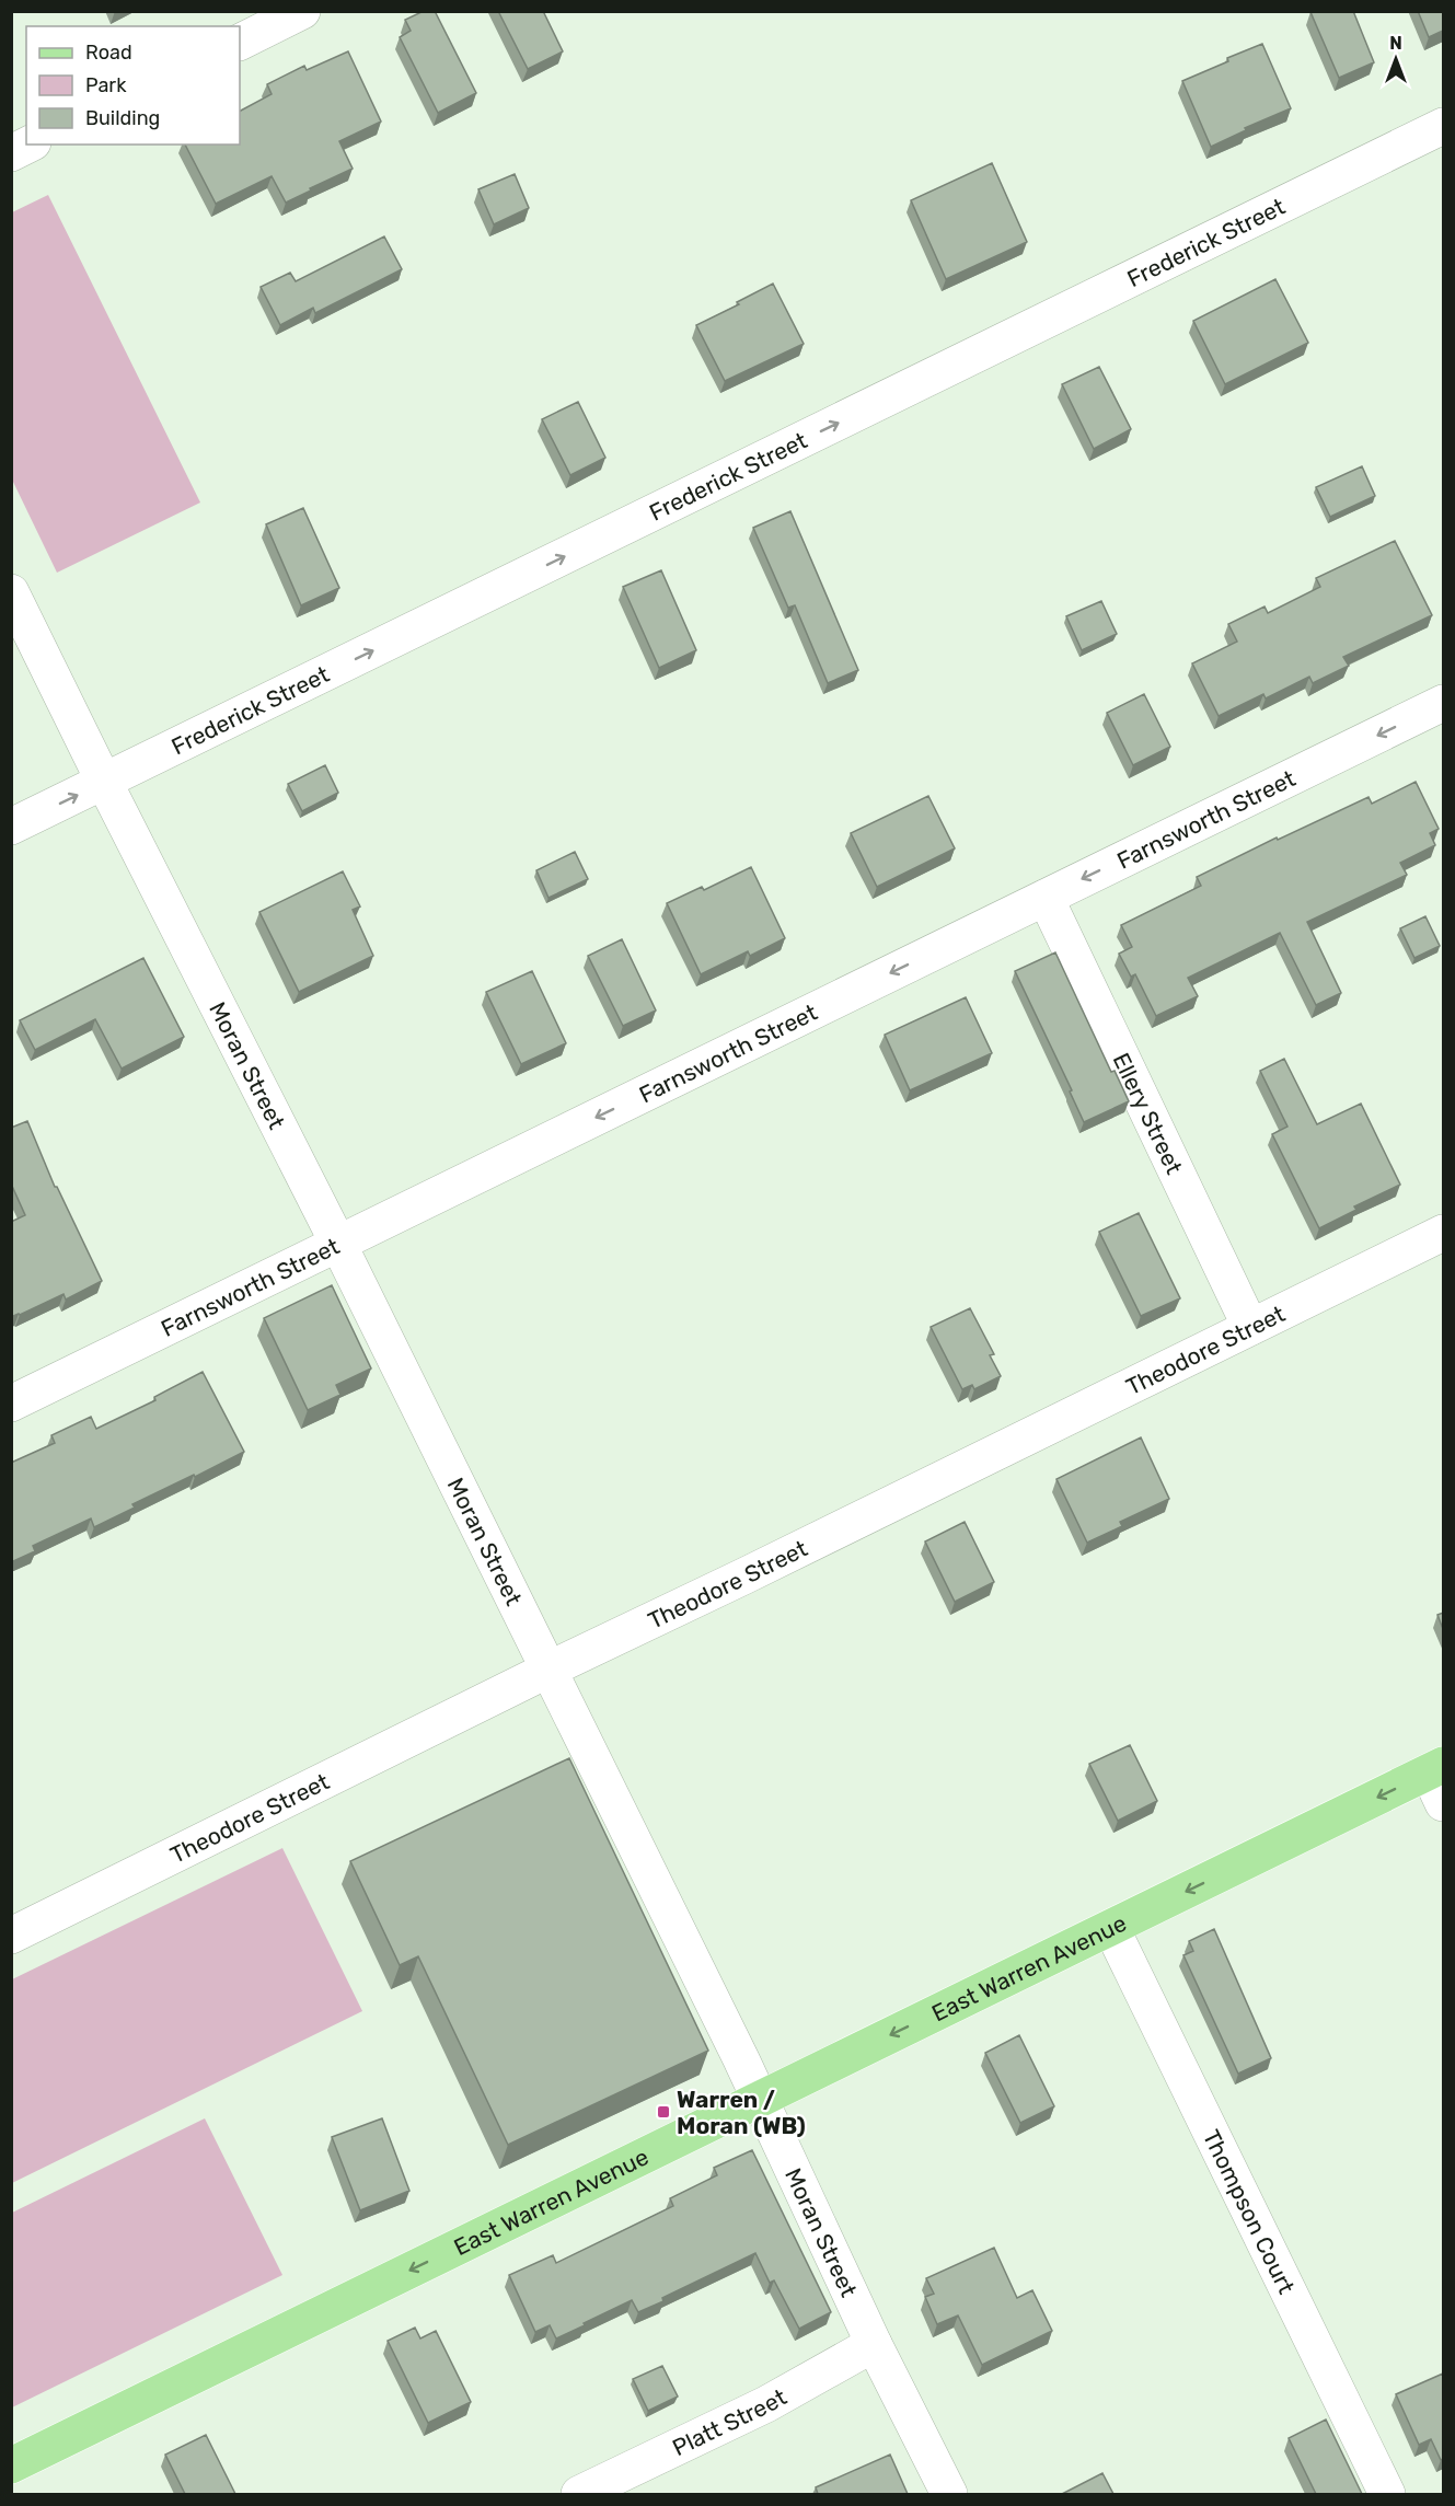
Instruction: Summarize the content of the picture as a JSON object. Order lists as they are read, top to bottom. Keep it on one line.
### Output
{"streets":{"main road":["East Warren Avenue"],"street":["Frederick Street","Farnsworth Street","Moran Street","Ellery Street","Theodore Street","Thompson Court","Platt Street"]},"crossings":[["Frederick Street","Moran Street"],["Farnsworth Street","Moran Street"],["Farnsworth Street","Ellery Street"],["Moran Street","Theodore Street"],["Moran Street","East Warren Avenue"],["Moran Street","Platt Street"],["Ellery Street","Theodore Street"],["East Warren Avenue","Thompson Court"]],"one_way":["Frederick Street","Farnsworth Street","East Warren Avenue"],"places":{"transit":["Warren / Moran (WB)"]},"legend":["Road","Park","Building"],"north":"top"}
